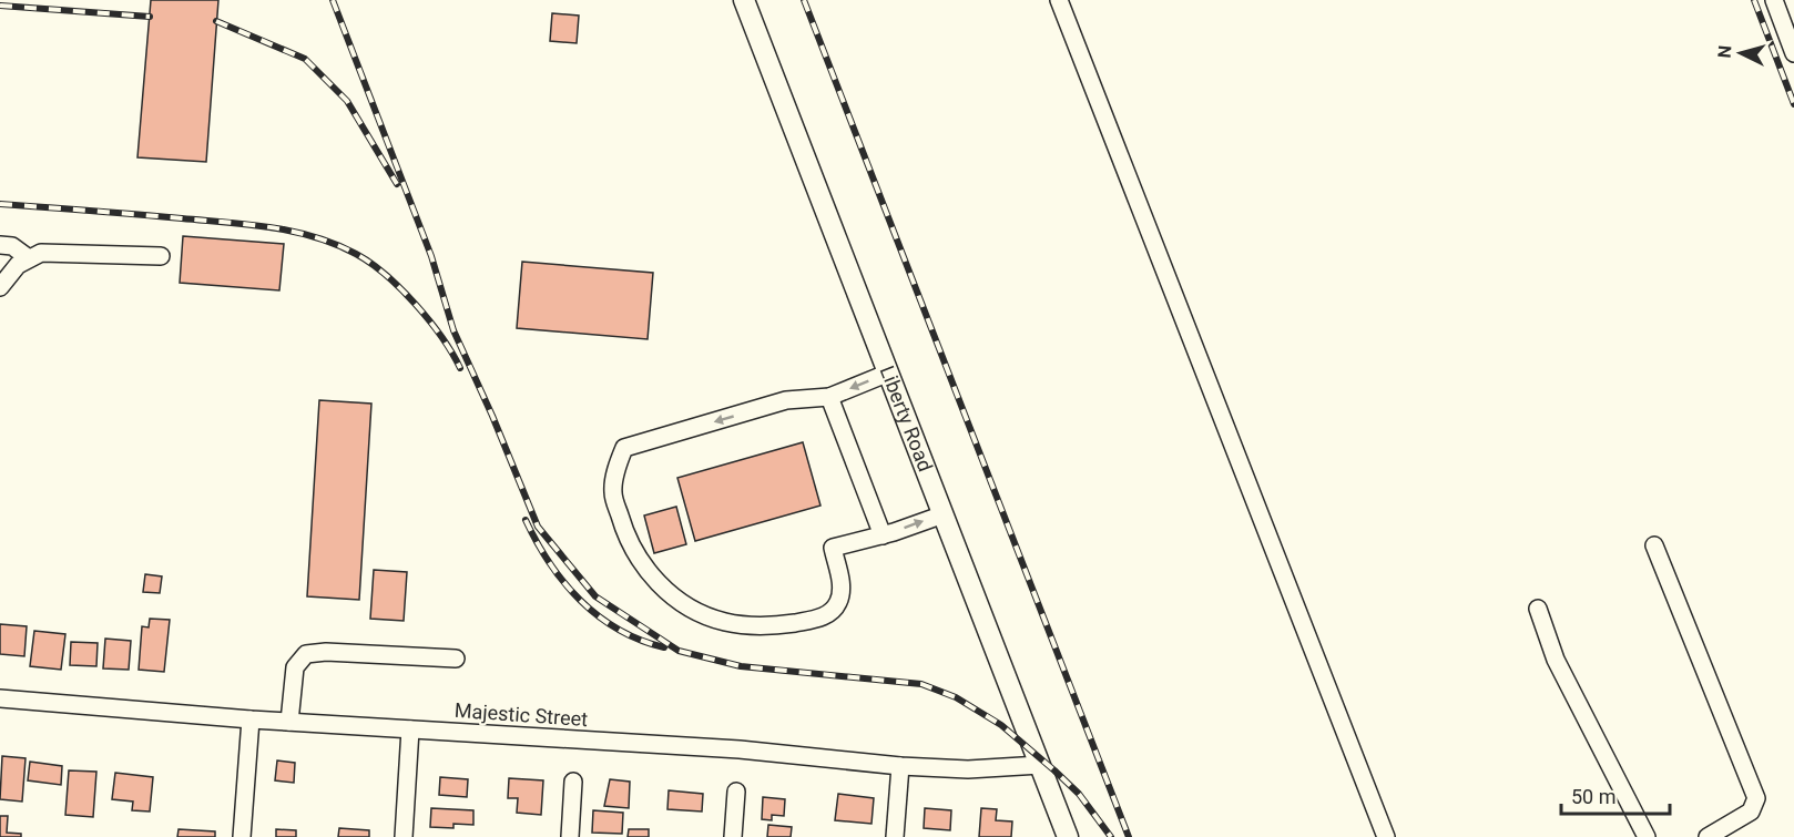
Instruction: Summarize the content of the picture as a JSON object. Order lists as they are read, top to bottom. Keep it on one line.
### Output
{"streets":{"main road":["Liberty Road"],"street":["Majestic Street"]},"crossings":[["Liberty Road","Majestic Street"]],"scale_bar":"50 m","north":"left"}
